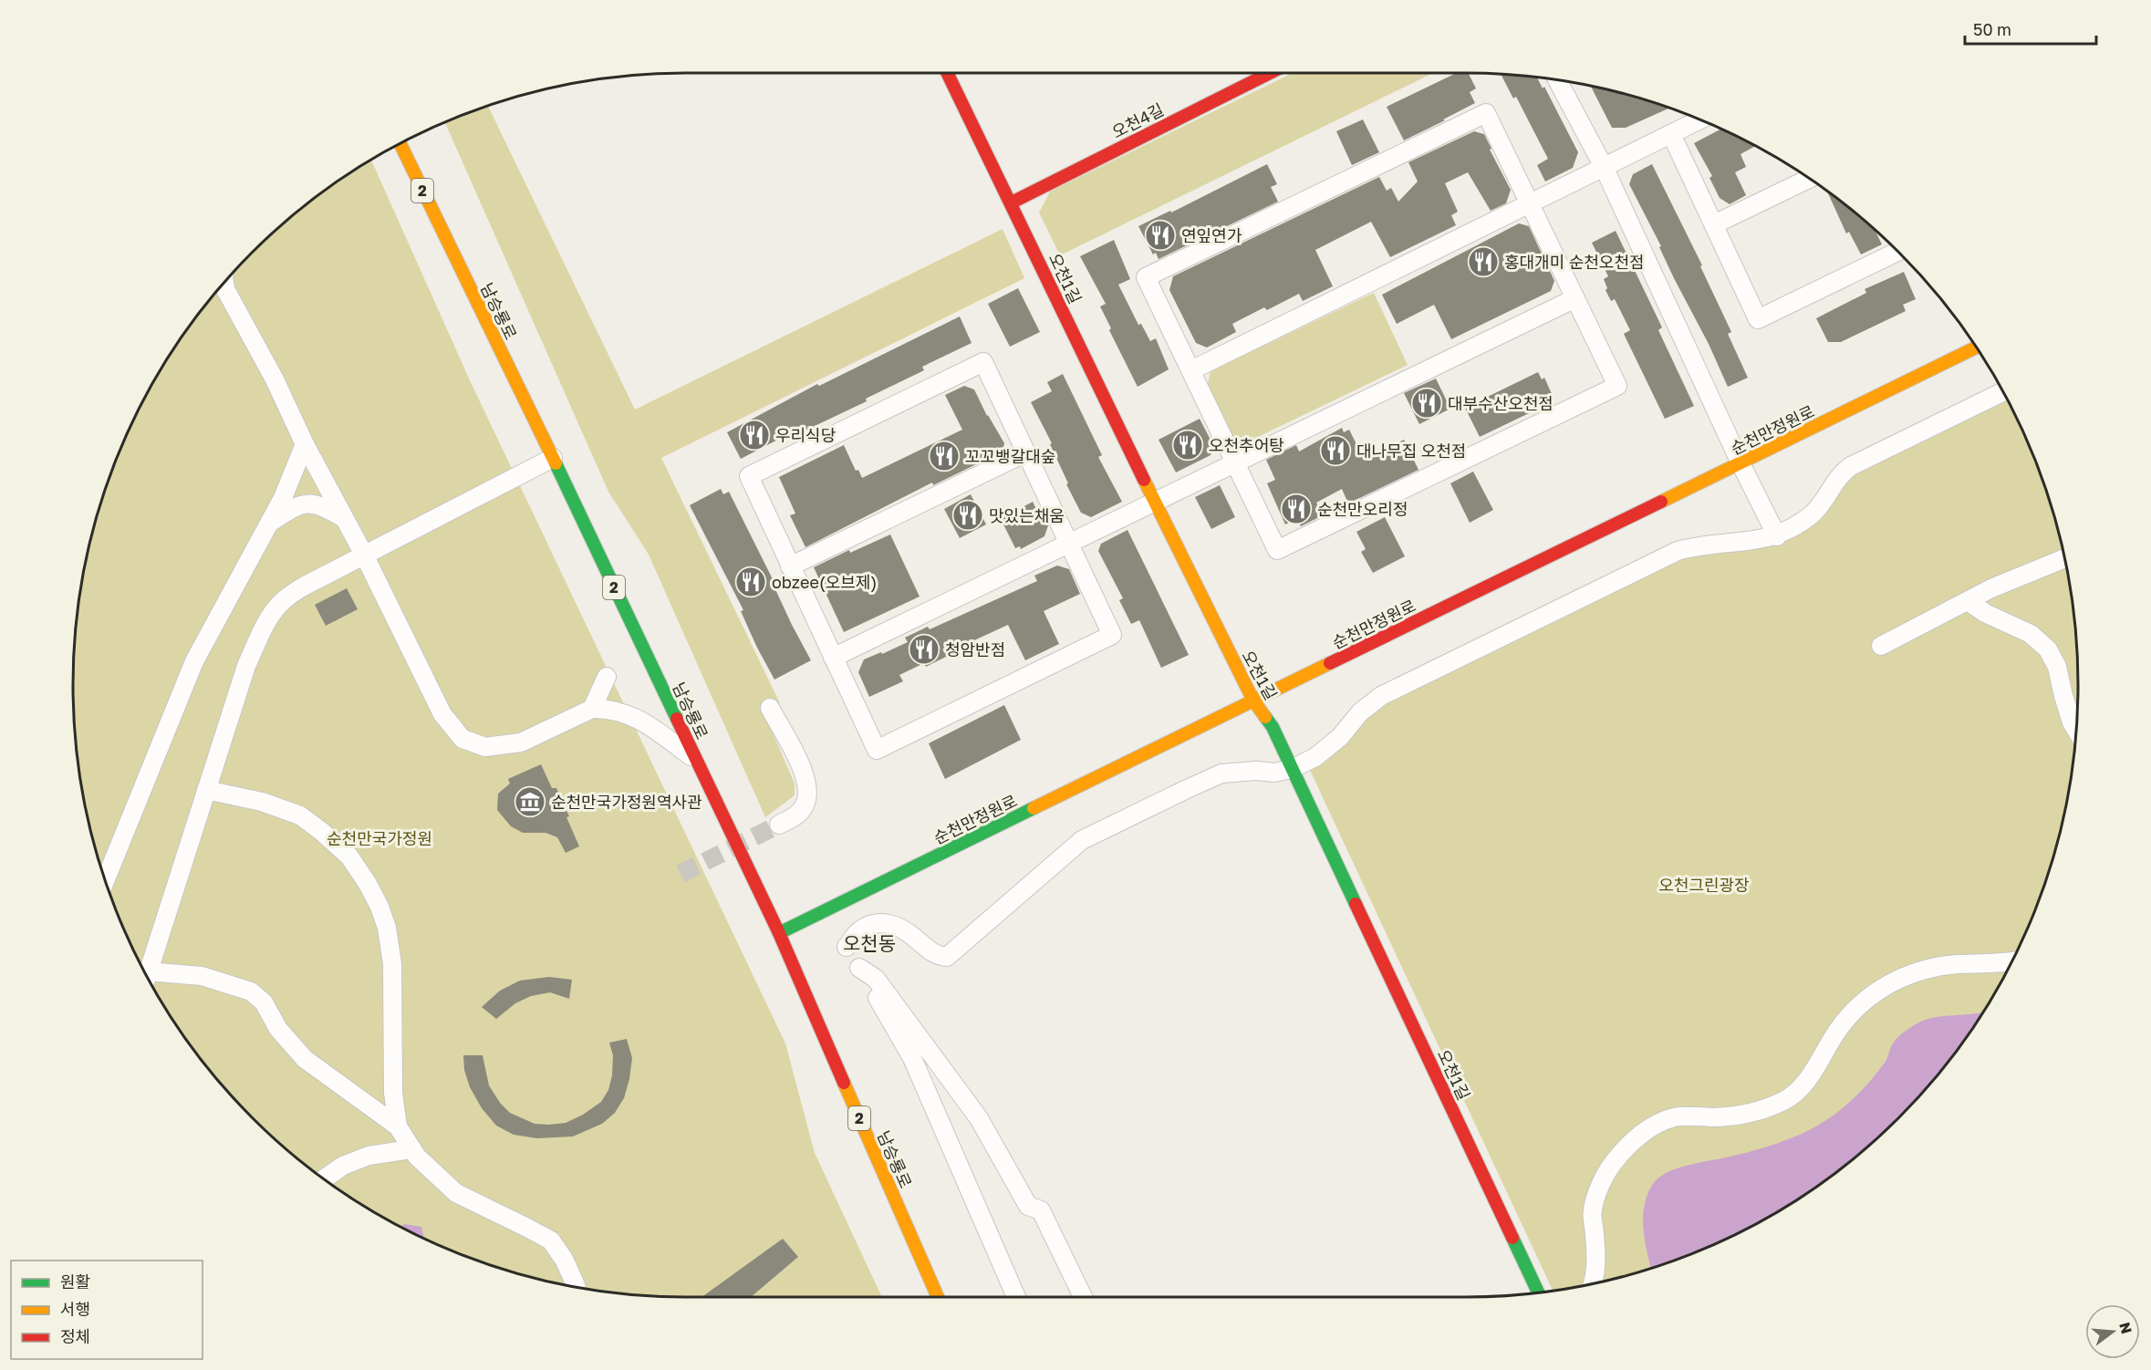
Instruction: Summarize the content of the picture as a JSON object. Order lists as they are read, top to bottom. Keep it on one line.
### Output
{"streets":{"main road":["오천4길","2","오천1길","남승룡로","순천만정원로"]},"crossings":[["오천4길","오천1길"],["오천1길","순천만정원로"],["남승룡로","순천만정원로"]],"districts":["오천동"],"parks":["순천만국가정원","오천그린광장"],"places":{"restaurant":["연잎연가","홍대개미 순천오천점","대부수산오천점","우리식당","오천추어탕","대나무집 오천점","꼬꼬뱅갈대숲","순천만오리정","맛있는채움","obzee(오브제)","청암반점"],"museum":["순천만국가정원역사관"]},"legend":["원활","서행","정체"],"scale_bar":"50 m","north":"right"}
